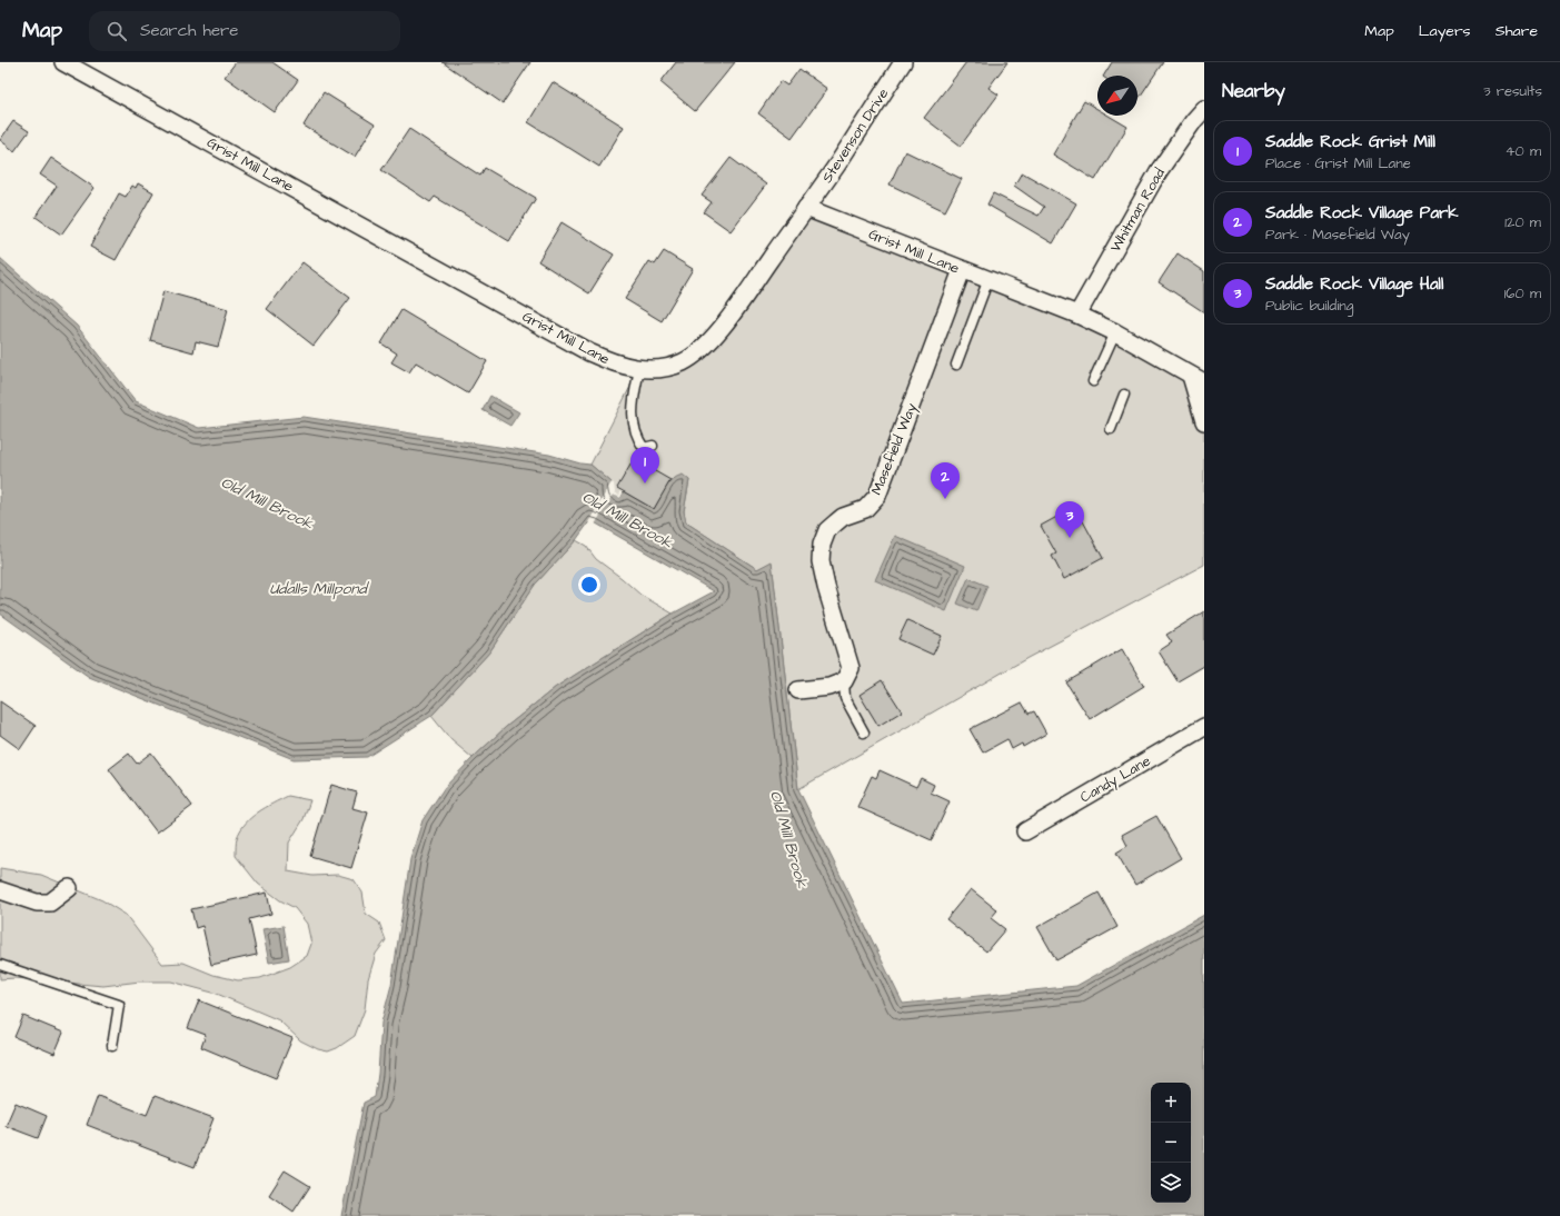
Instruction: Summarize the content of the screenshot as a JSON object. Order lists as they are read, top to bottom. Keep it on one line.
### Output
{"streets":{"street":["Stevenson Drive","Grist Mill Lane","Whitman Road","Masefield Way","Candy Lane"]},"crossings":[["Stevenson Drive","Grist Mill Lane"],["Grist Mill Lane","Whitman Road"],["Grist Mill Lane","Masefield Way"]],"water":["Old Mill Brook","Udalls Millpond"],"north":"bottom left","page":{"header":"Map","search":"Search here","nav":["Map","Layers","Share"],"heading":["Nearby","3 results"],"list":[{"mark":"1","name":"Saddle Rock Grist Mill","note":"Place · Grist Mill Lane","value":"40 m"},{"mark":"2","name":"Saddle Rock Village Park","note":"Park · Masefield Way","value":"120 m"},{"mark":"3","name":"Saddle Rock Village Hall","note":"Public building","value":"160 m"}],"pins":["1","2","3"],"map_buttons":["+","−"]}}
